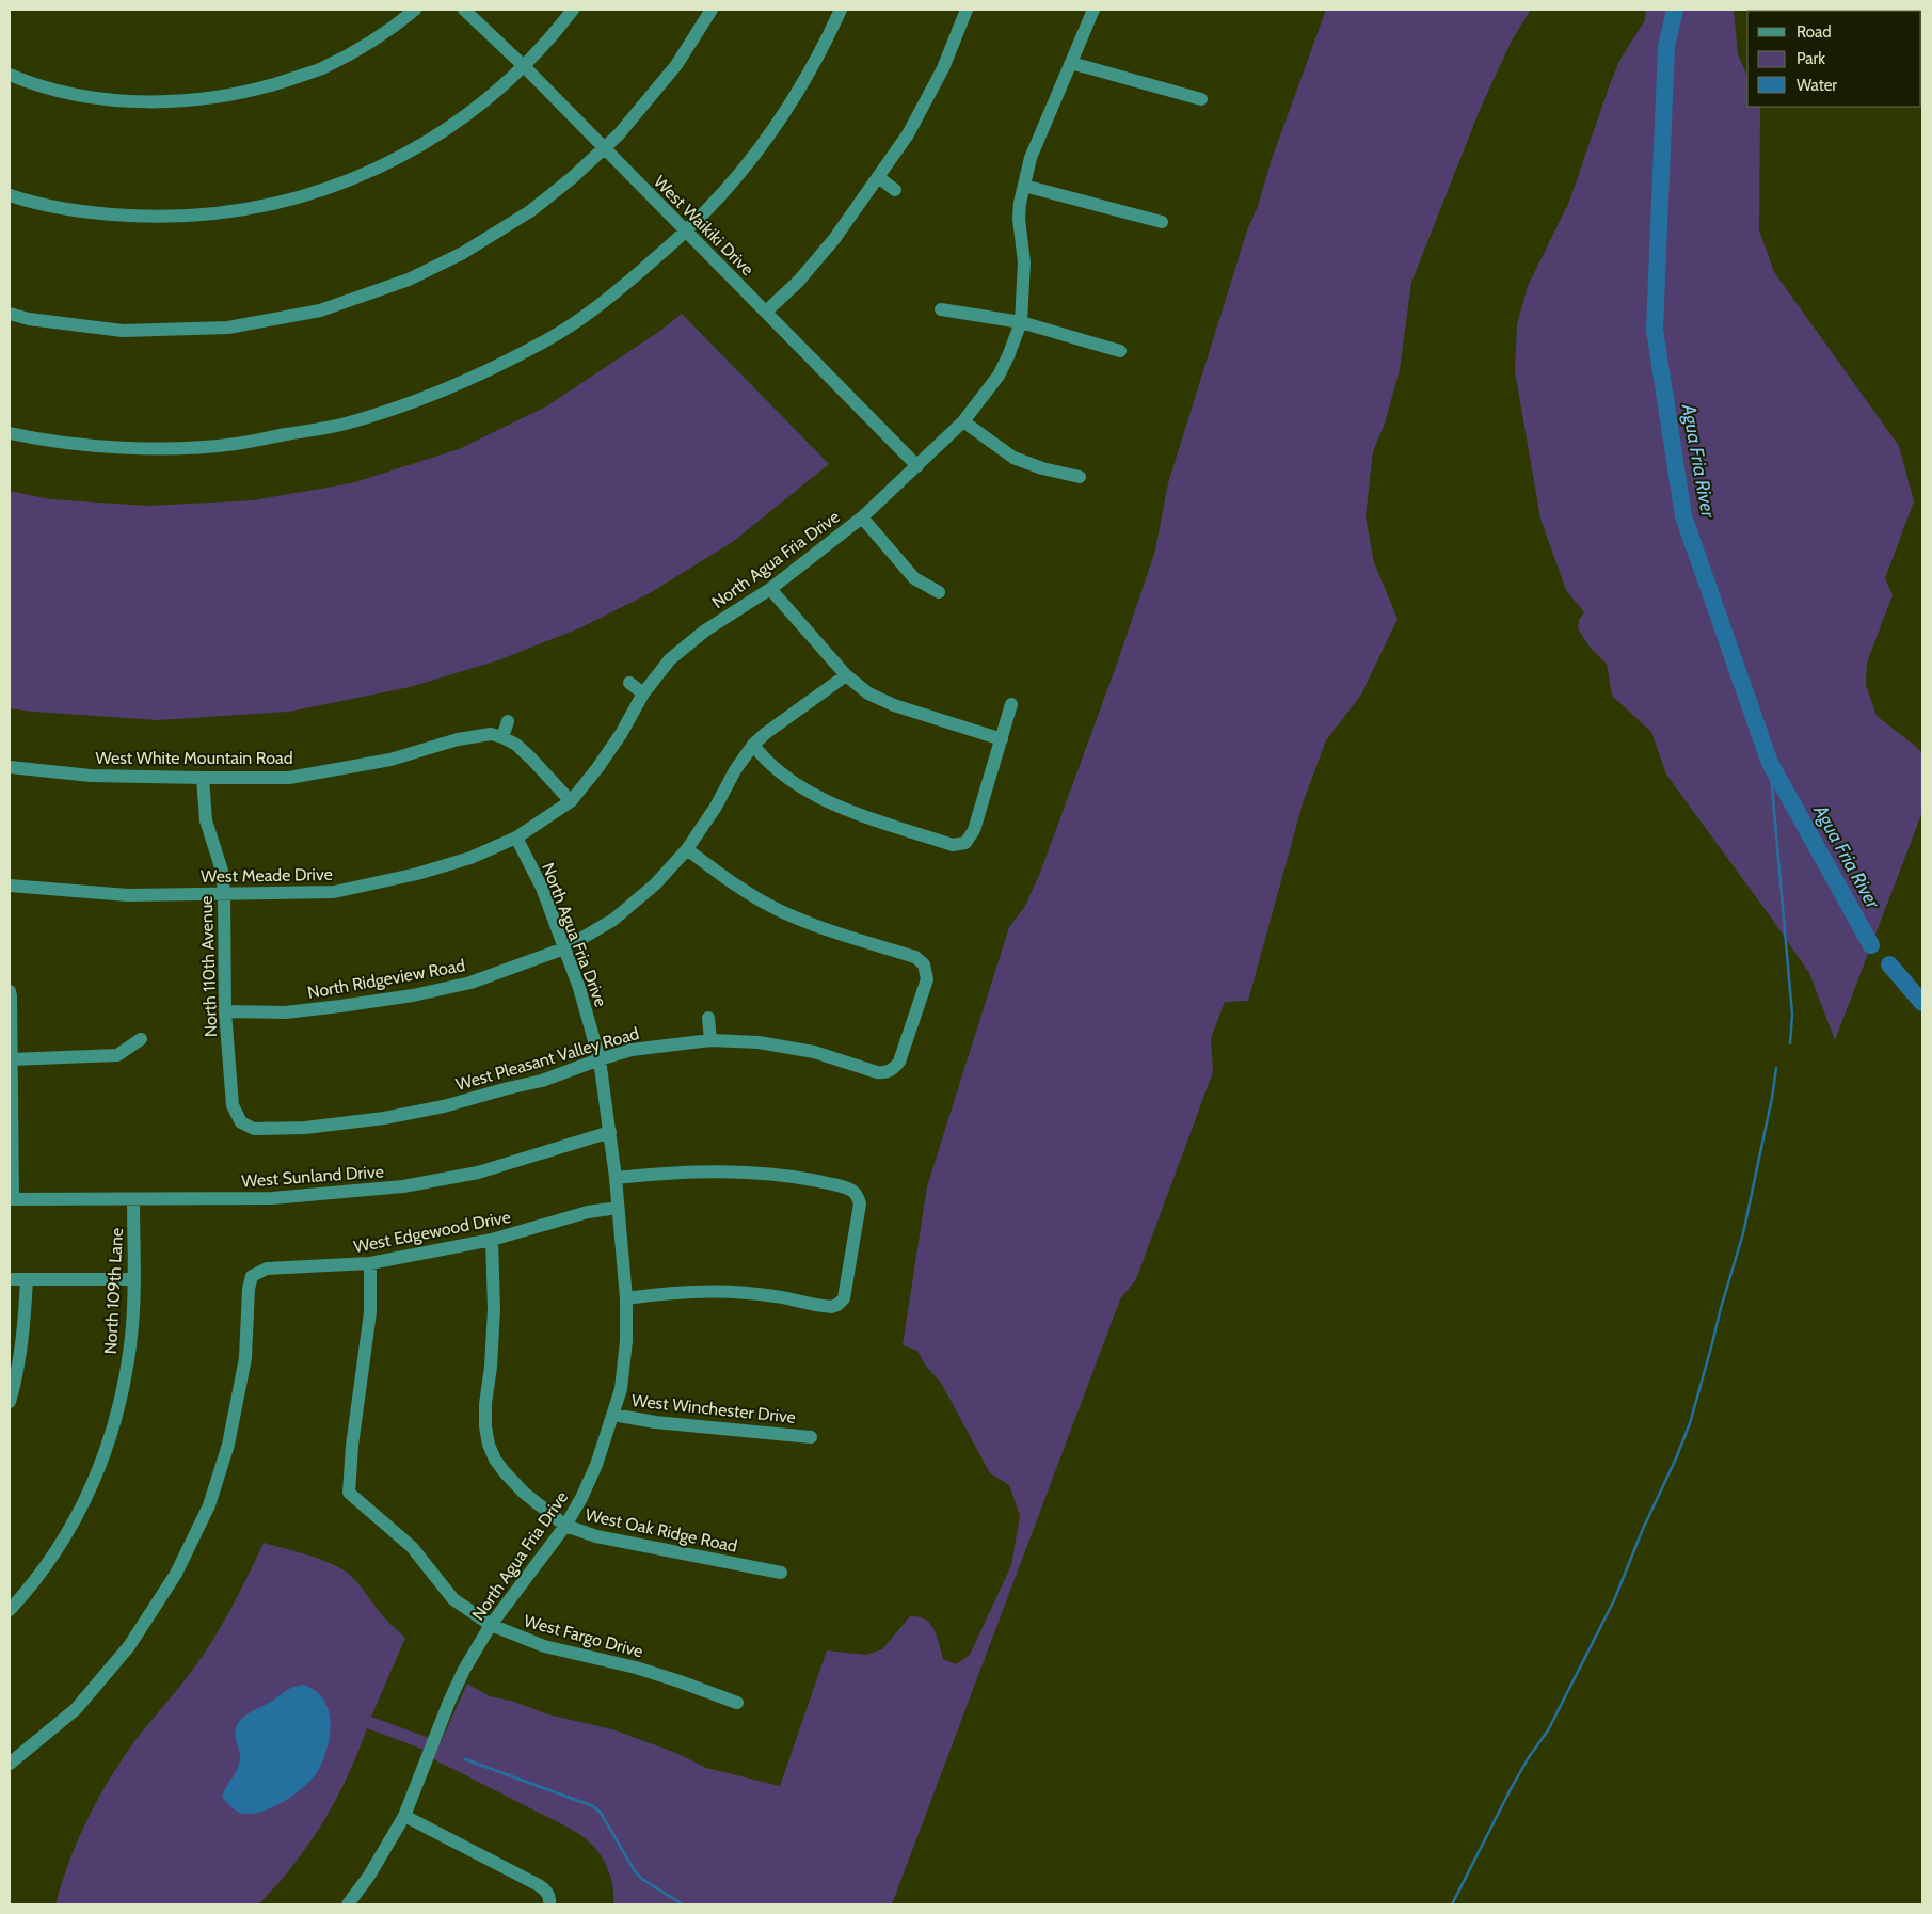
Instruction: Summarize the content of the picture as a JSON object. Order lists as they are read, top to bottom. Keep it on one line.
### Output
{"streets":{"street":["West Waikiki Drive","North Agua Fria Drive","West White Mountain Road","West Meade Drive","North 110th Avenue","North Ridgeview Road","West Pleasant Valley Road","West Sunland Drive","West Edgewood Drive","North 109th Lane","West Winchester Drive","West Oak Ridge Road","West Fargo Drive"]},"crossings":[["West Waikiki Drive","North Agua Fria Drive"],["North Agua Fria Drive","West Meade Drive"],["North Agua Fria Drive","North Ridgeview Road"],["North Agua Fria Drive","West Pleasant Valley Road"],["North Agua Fria Drive","West Sunland Drive"],["North Agua Fria Drive","West Edgewood Drive"],["North Agua Fria Drive","West Winchester Drive"],["North Agua Fria Drive","West Oak Ridge Road"],["North Agua Fria Drive","West Fargo Drive"],["West White Mountain Road","North 110th Avenue"],["West Meade Drive","North 110th Avenue"],["North 110th Avenue","North Ridgeview Road"],["North 110th Avenue","West Pleasant Valley Road"],["North Ridgeview Road","West Pleasant Valley Road"],["West Sunland Drive","North 109th Lane"],["West Edgewood Drive","West Oak Ridge Road"],["West Edgewood Drive","West Fargo Drive"]],"water":["Agua Fria River"],"legend":["Road","Park","Water"]}
